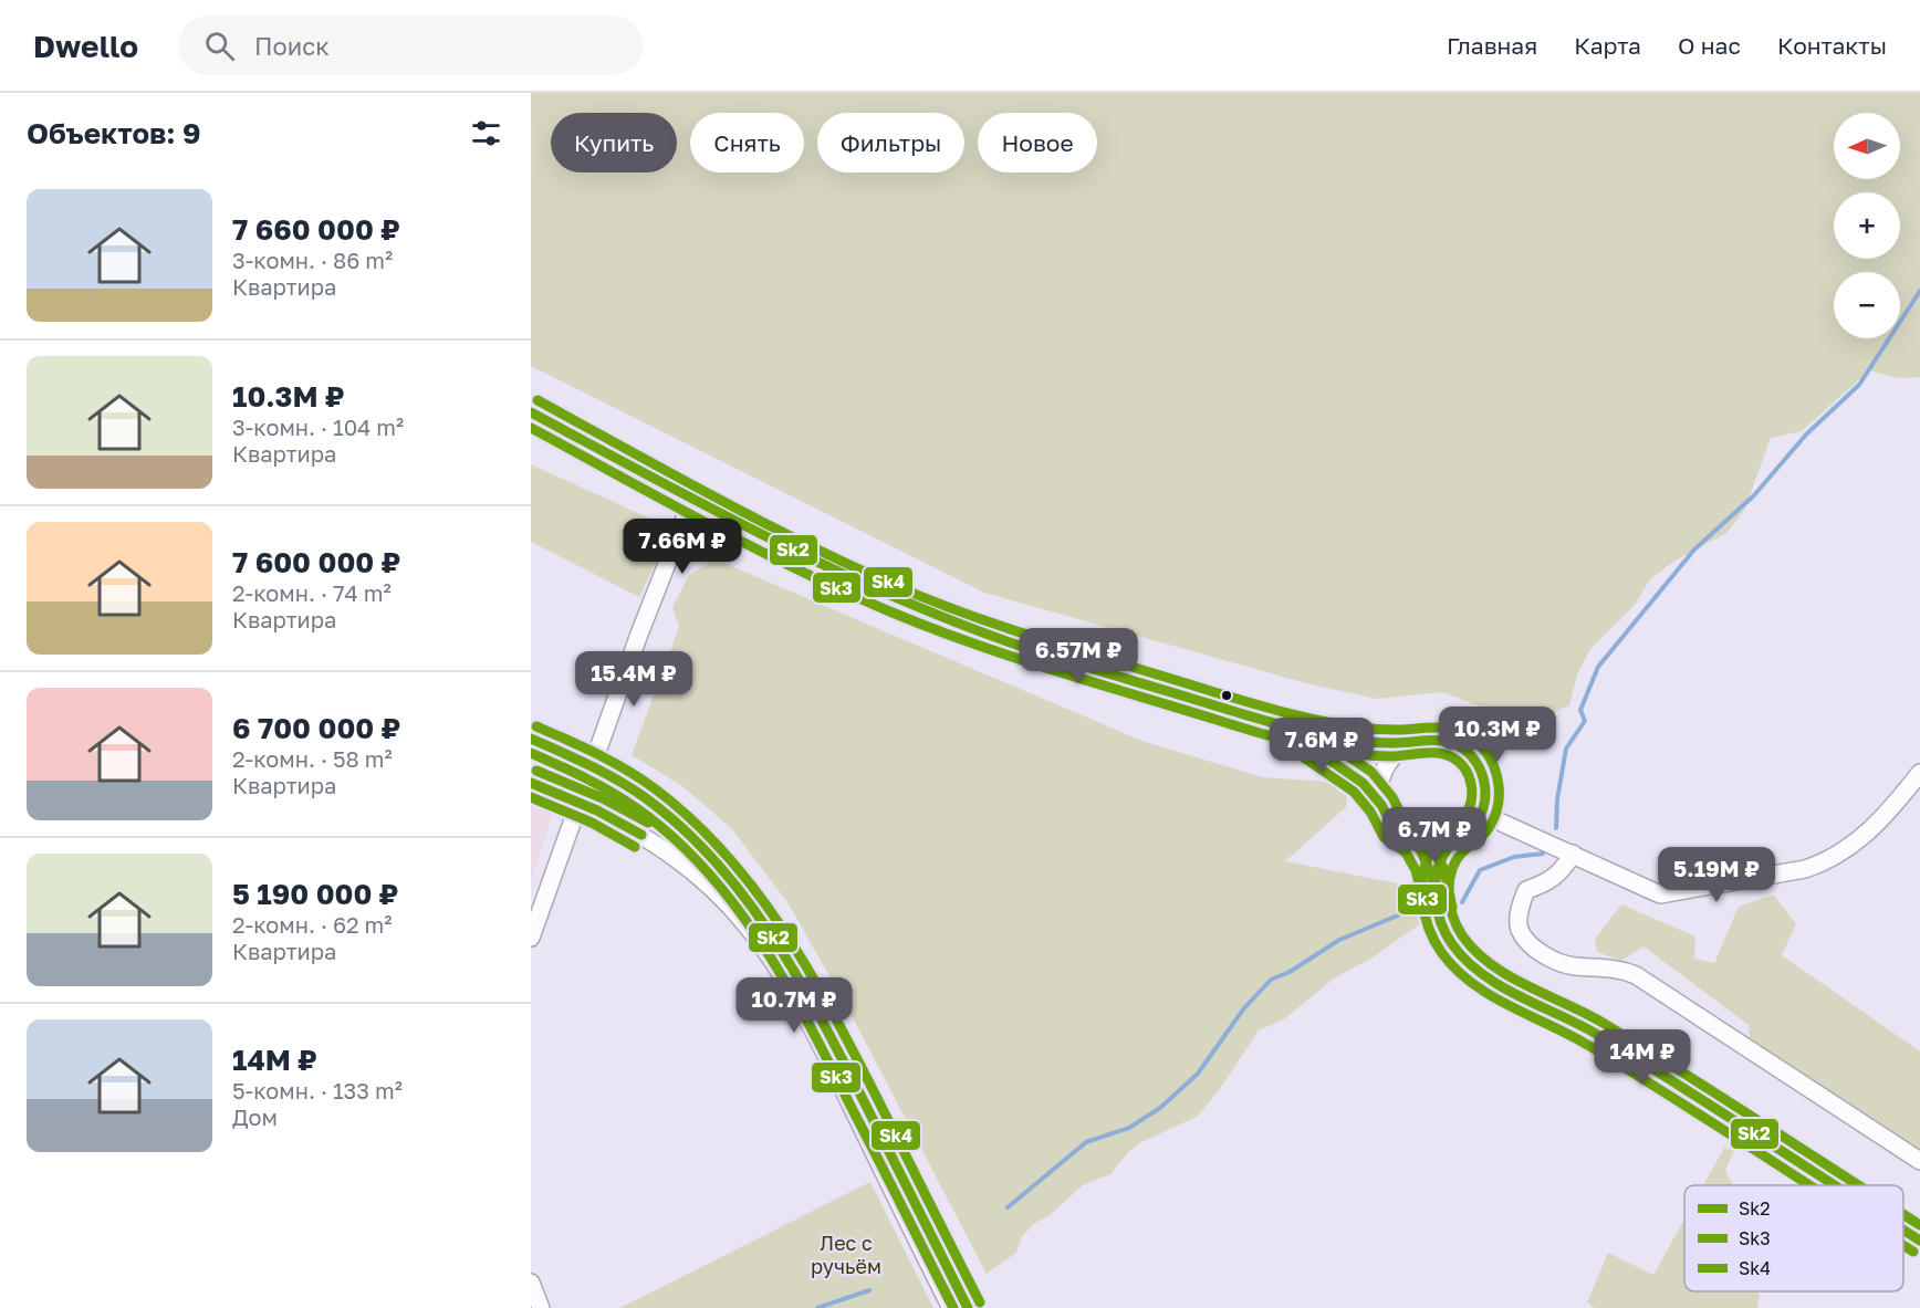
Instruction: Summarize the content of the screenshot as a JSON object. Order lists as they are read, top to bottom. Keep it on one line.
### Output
{"parks":["Лес с ручьём"],"lines":["transit line Sk4","transit line Sk2","transit line Sk3"],"legend":["Sk2","Sk3","Sk4"],"north":"left","page":{"header":"Dwello","search":"Поиск","nav":["Главная","Карта","О нас","Контакты"],"heading":"Объектов: 9","map_buttons":["+","−"],"chip":["Купить","Снять","Фильтры","Новое"],"list":[{"name":"7 660 000 ₽","note":"3-комн. · 86 m² · Квартира"},{"name":"10.3M ₽","note":"3-комн. · 104 m² · Квартира"},{"name":"7 600 000 ₽","note":"2-комн. · 74 m² · Квартира"},{"name":"6 700 000 ₽","note":"2-комн. · 58 m² · Квартира"},{"name":"5 190 000 ₽","note":"2-комн. · 62 m² · Квартира"},{"name":"14M ₽","note":"5-комн. · 133 m² · Дом"}],"price":["7.66M ₽","6.57M ₽","15.4M ₽","10.3M ₽","7.6M ₽","6.7M ₽","5.19M ₽","10.7M ₽","14M ₽"]}}
